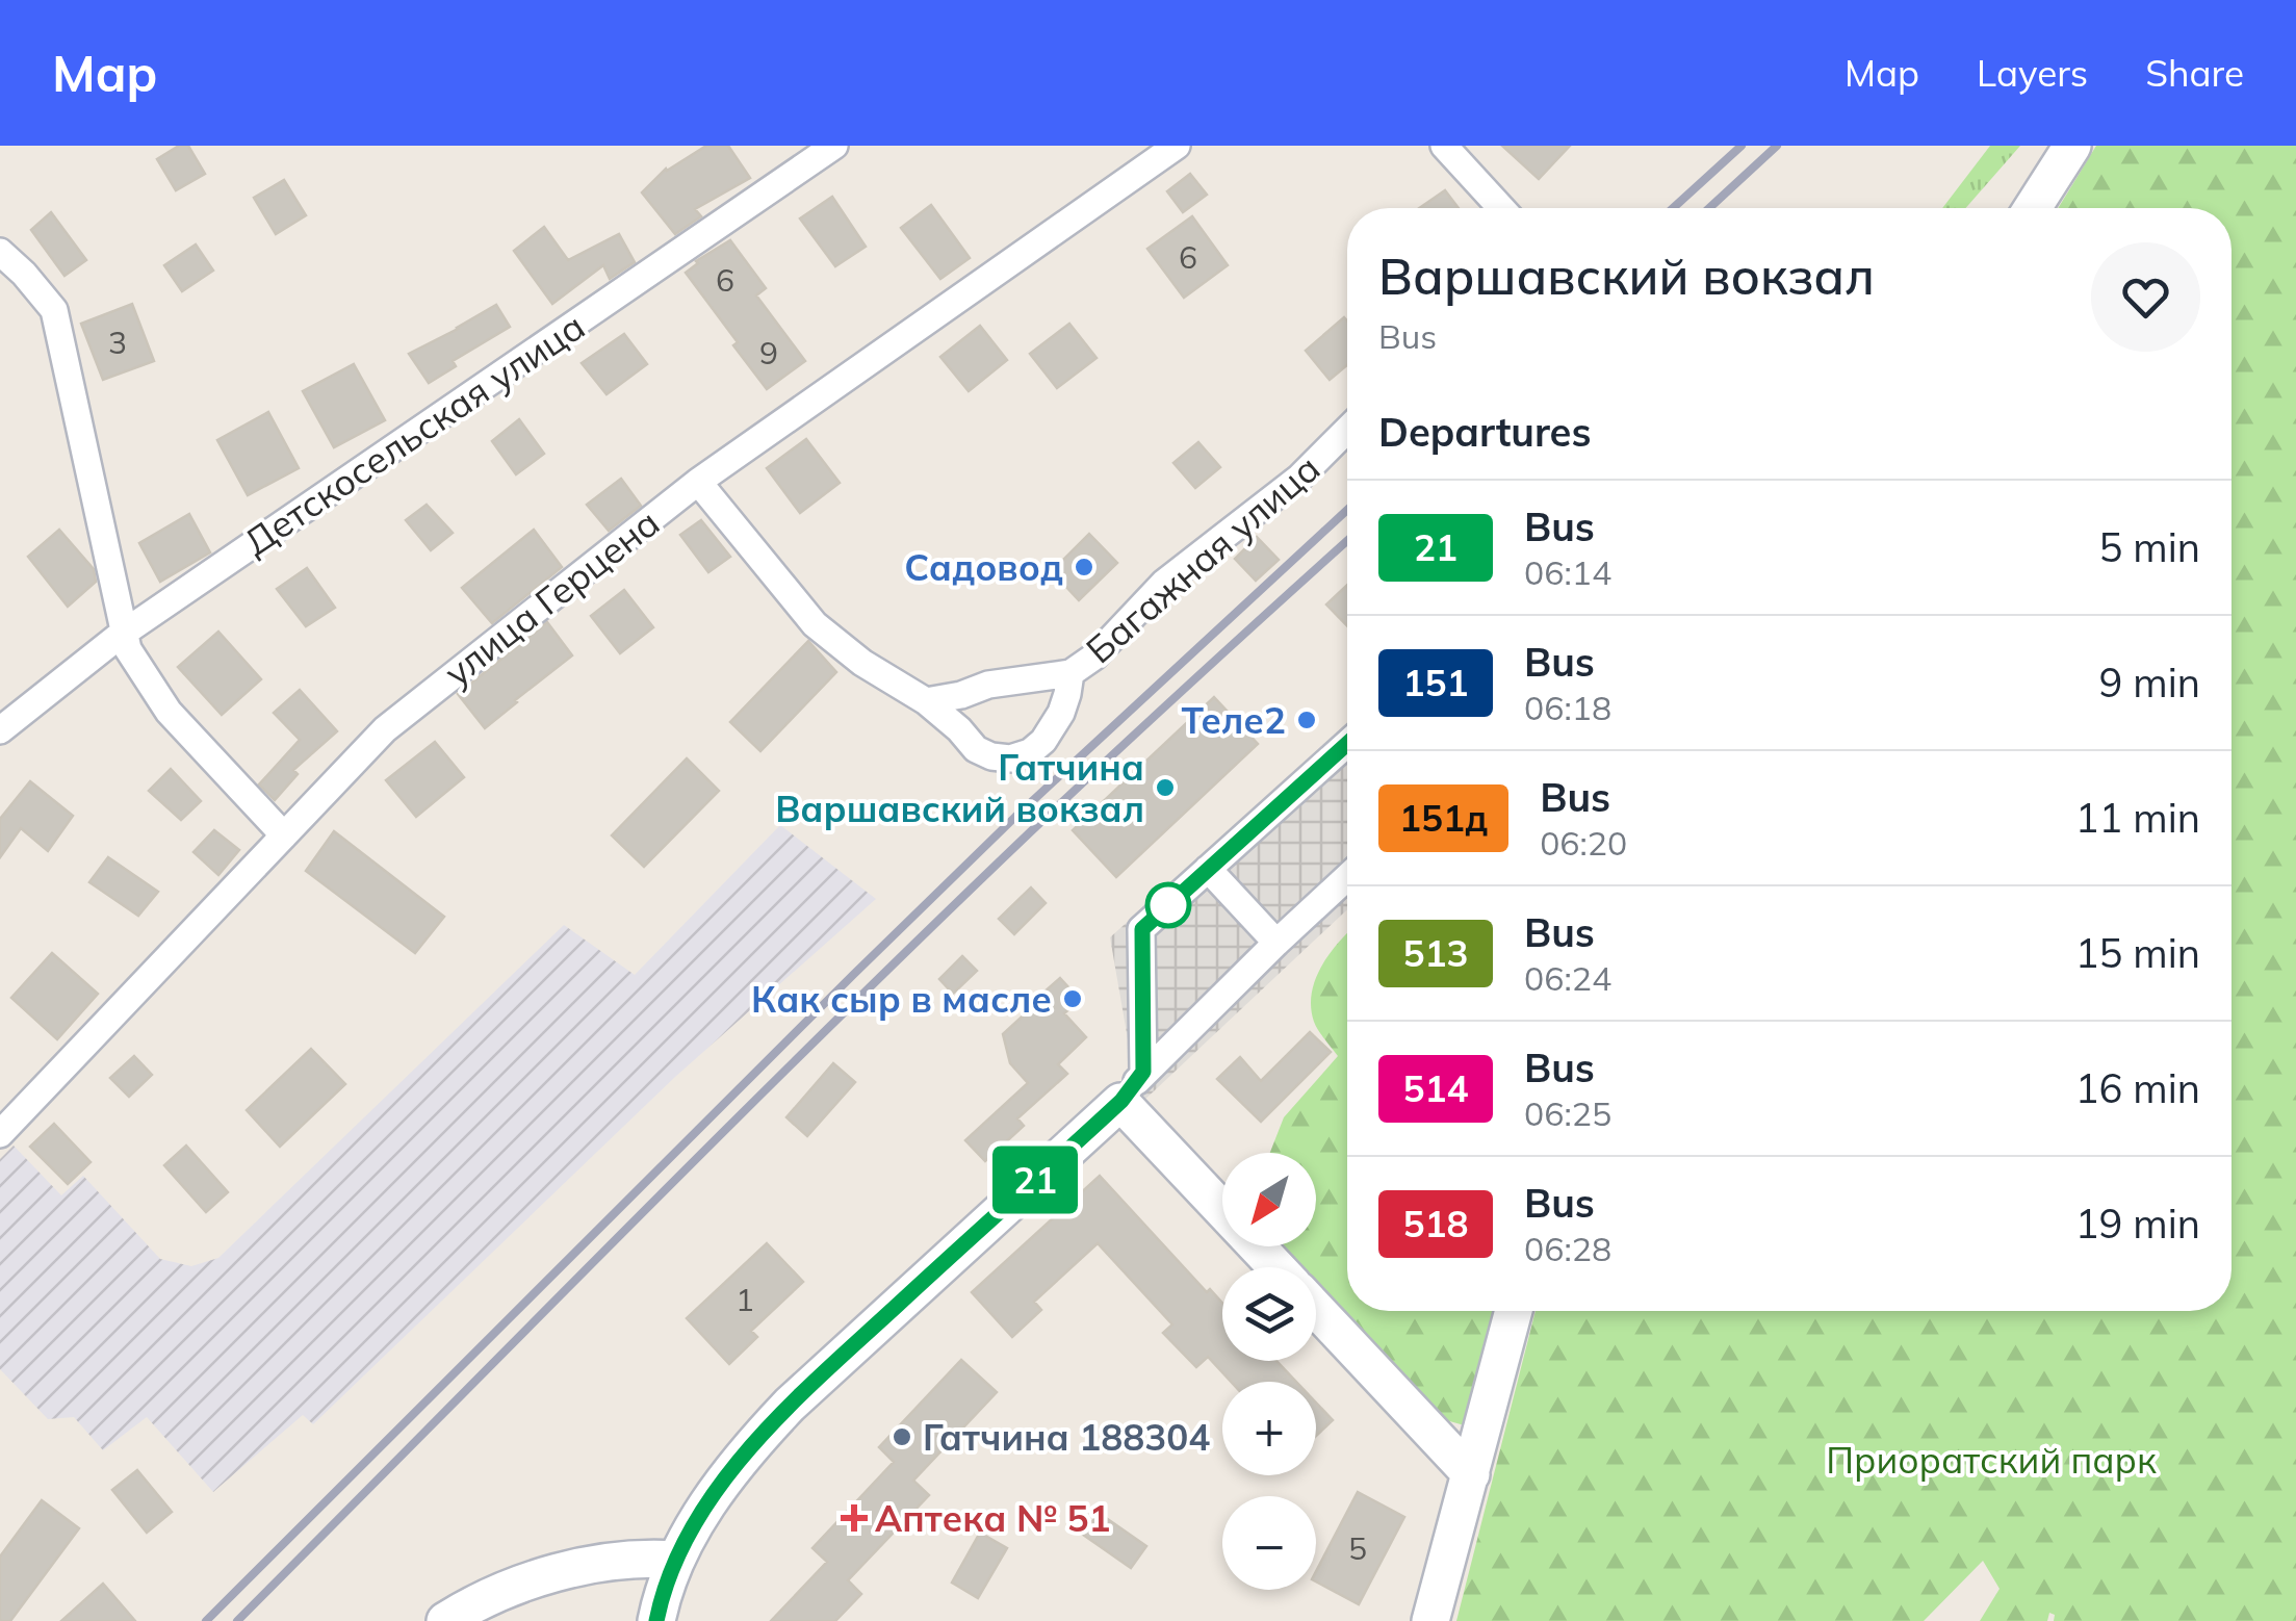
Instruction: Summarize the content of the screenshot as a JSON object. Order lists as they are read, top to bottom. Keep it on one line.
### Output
{"streets":{"street":["Детскосельская улица","Багажная улица","улица Герцена"]},"crossings":[["Багажная улица","улица Герцена"]],"parks":["Приоратский парк"],"places":{"other":["Садовод","Теле2","Гатчина Варшавский вокзал","Как сыр в масле","Гатчина 188304"],"health":["Аптека № 51"]},"lines":["bus line 21"],"house_numbers":["6","6","3","9","1","5"],"north":"bottom left","page":{"header":"Map","nav":["Map","Layers","Share"],"on_map":"21","heading":[["Варшавский вокзал","Bus"],"Departures"],"list":[{"mark":"21","name":"Bus","note":"06:14","value":"5 min"},{"mark":"151","name":"Bus","note":"06:18","value":"9 min"},{"mark":"151д","name":"Bus","note":"06:20","value":"11 min"},{"mark":"513","name":"Bus","note":"06:24","value":"15 min"},{"mark":"514","name":"Bus","note":"06:25","value":"16 min"},{"mark":"518","name":"Bus","note":"06:28","value":"19 min"}],"map_buttons":["+","−"]}}
